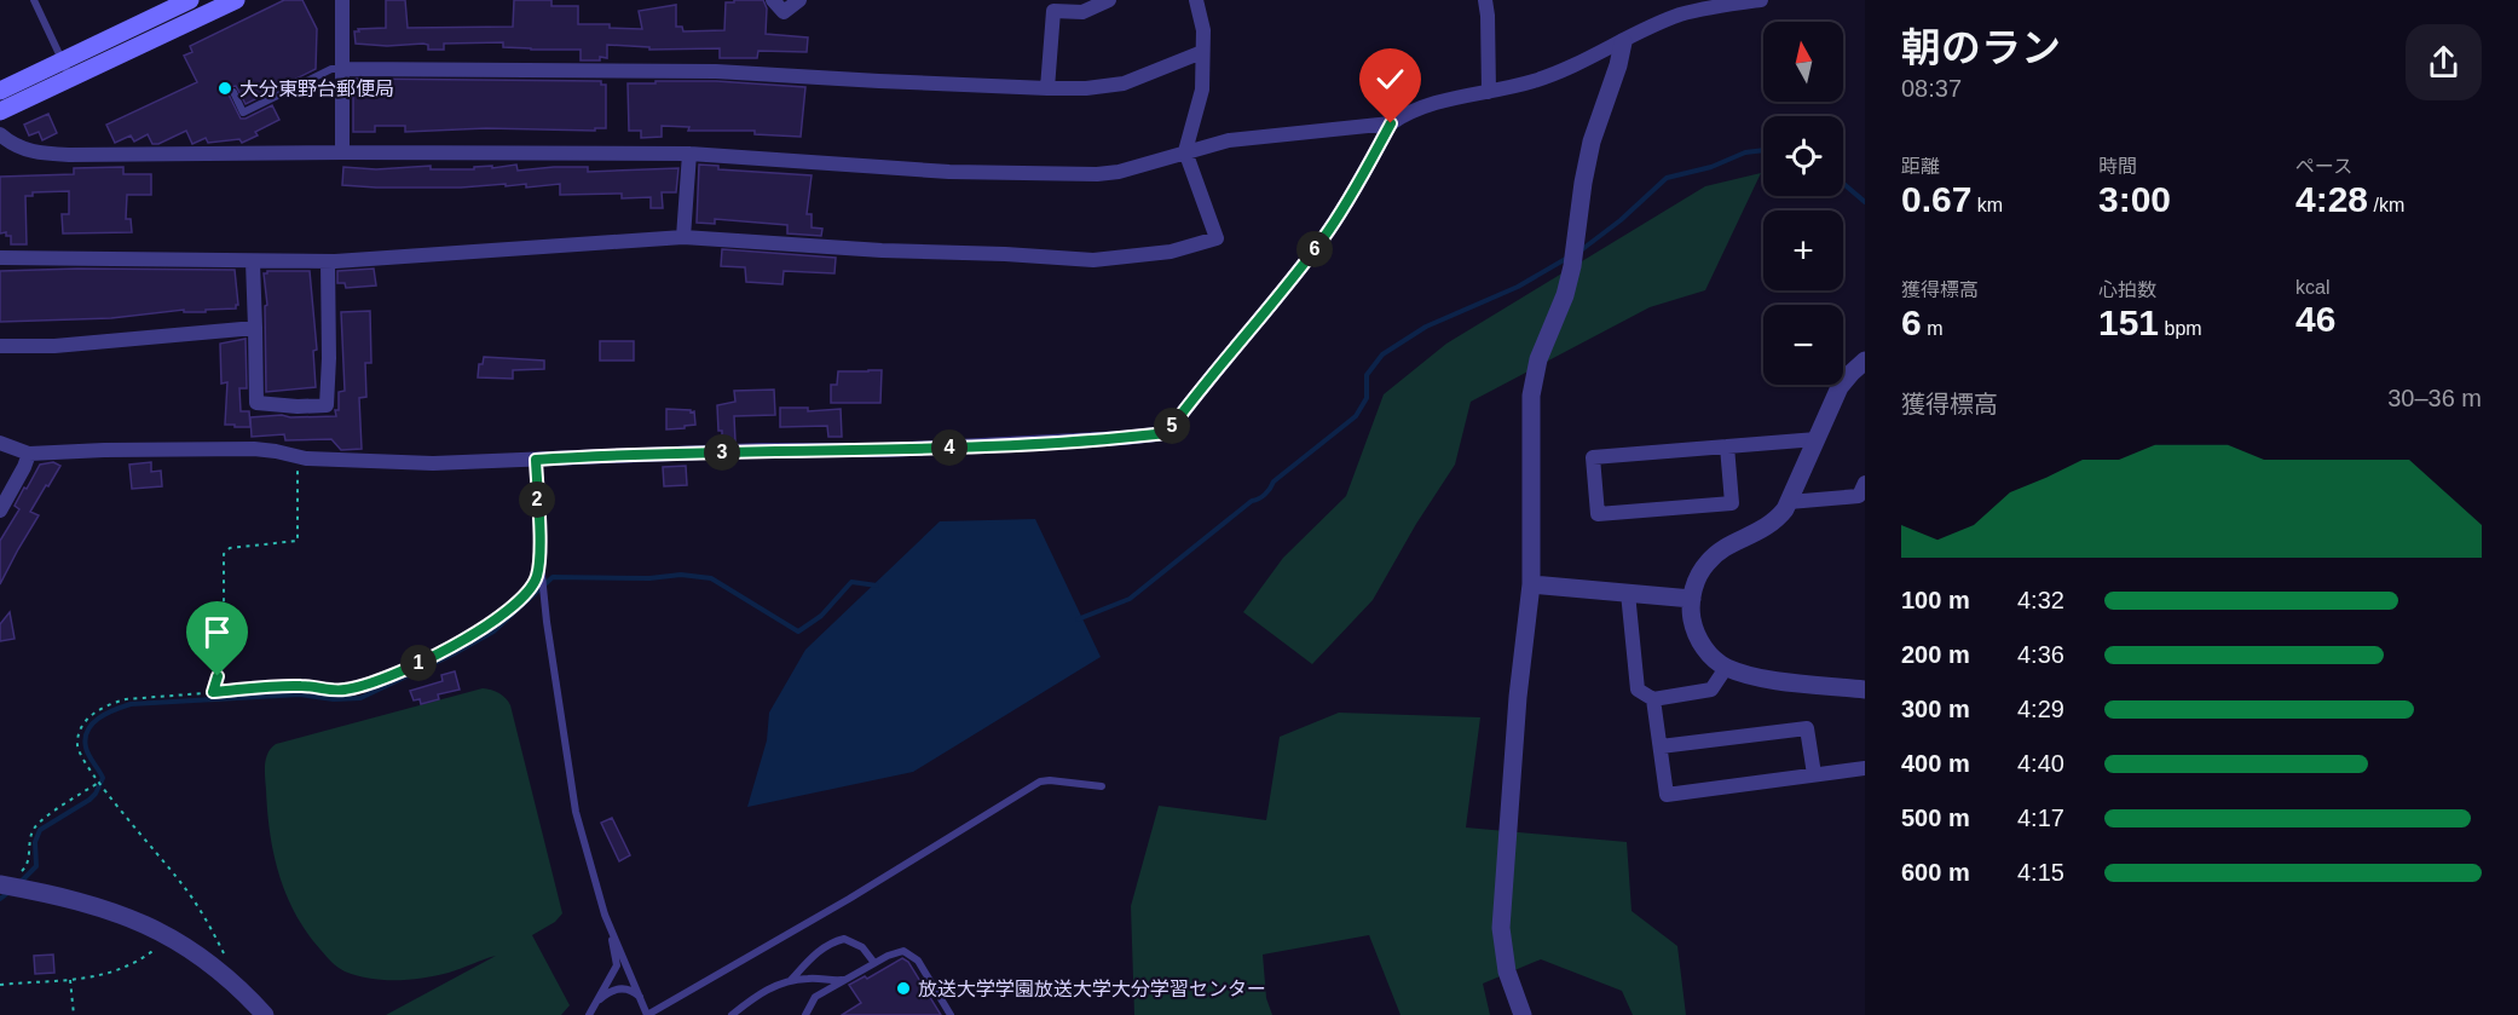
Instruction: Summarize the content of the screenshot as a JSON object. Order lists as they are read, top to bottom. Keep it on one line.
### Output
{"places":["大分東野台郵便局","放送大学学園放送大学大分学習センター"],"north":"top","page":{"heading":["朝のラン","08:37"],"map_buttons":["+","−"],"stats":[["距離","0.67 km"],["時間","3:00"],["ペース","4:28 /km"],["獲得標高","6 m"],["心拍数","151 bpm"],["kcal","46"]],"pins":["6","5","4","3","2","1"],"chart":["獲得標高","30–36 m"],"list":[{"name":"100 m","note":"4:32"},{"name":"200 m","note":"4:36"},{"name":"300 m","note":"4:29"},{"name":"400 m","note":"4:40"},{"name":"500 m","note":"4:17"},{"name":"600 m","note":"4:15"}]}}
